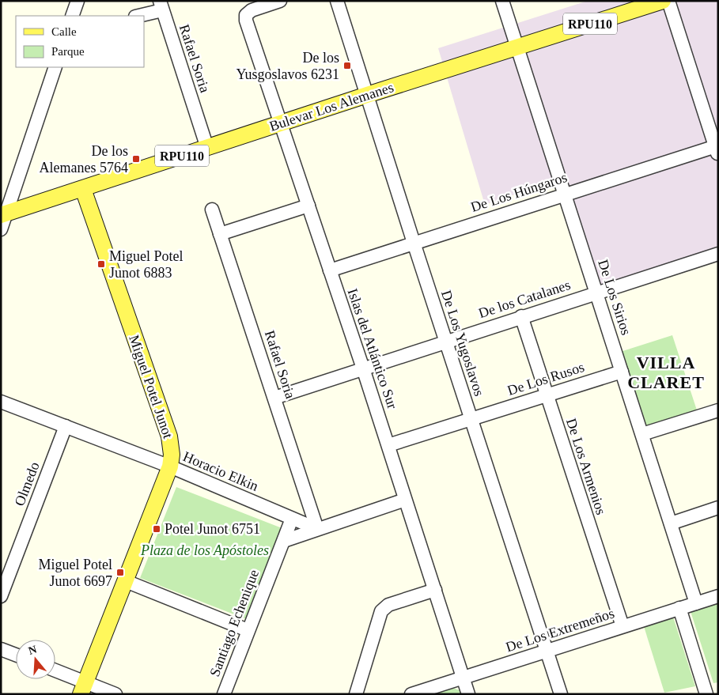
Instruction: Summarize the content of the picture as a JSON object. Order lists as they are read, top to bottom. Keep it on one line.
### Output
{"streets":{"main road":["RPU110","Bulevar Los Alemanes","Miguel Potel Junot"],"street":["Rafael Soria","De Los Húngaros","De Los Sirios","De los Catalanes","De Los Yugoslavos","Islas del Atlántico Sur","De Los Rusos","De Los Armenios","Horacio Elkin","Olmedo","Santiago Echenique","De Los Extremeños"]},"crossings":[["Rafael Soria","Bulevar Los Alemanes"],["Rafael Soria","De los Catalanes"],["Rafael Soria","Horacio Elkin"],["Bulevar Los Alemanes","De Los Sirios"],["Bulevar Los Alemanes","De Los Yugoslavos"],["Bulevar Los Alemanes","Islas del Atlántico Sur"],["Bulevar Los Alemanes","Miguel Potel Junot"],["De Los Húngaros","De Los Sirios"],["De Los Húngaros","De Los Yugoslavos"],["De Los Húngaros","Islas del Atlántico Sur"],["De Los Sirios","De los Catalanes"],["De Los Sirios","De Los Rusos"],["De Los Sirios","De Los Extremeños"],["De los Catalanes","De Los Yugoslavos"],["De los Catalanes","Islas del Atlántico Sur"],["De los Catalanes","De Los Armenios"],["De Los Yugoslavos","De Los Rusos"],["De Los Yugoslavos","De Los Extremeños"],["Islas del Atlántico Sur","De Los Rusos"],["Islas del Atlántico Sur","De Los Extremeños"],["De Los Rusos","De Los Armenios"],["Miguel Potel Junot","Horacio Elkin"],["De Los Armenios","De Los Extremeños"],["Horacio Elkin","Olmedo"],["Horacio Elkin","Santiago Echenique"]],"districts":["VILLA CLARET"],"parks":["Plaza de los Apóstoles"],"places":{"transit":["De los Yusgoslavos 6231","De los Alemanes 5764","Miguel Potel Junot 6883","Potel Junot 6751","Miguel Potel Junot 6697"]},"legend":["Calle","Parque"],"north":"top"}
